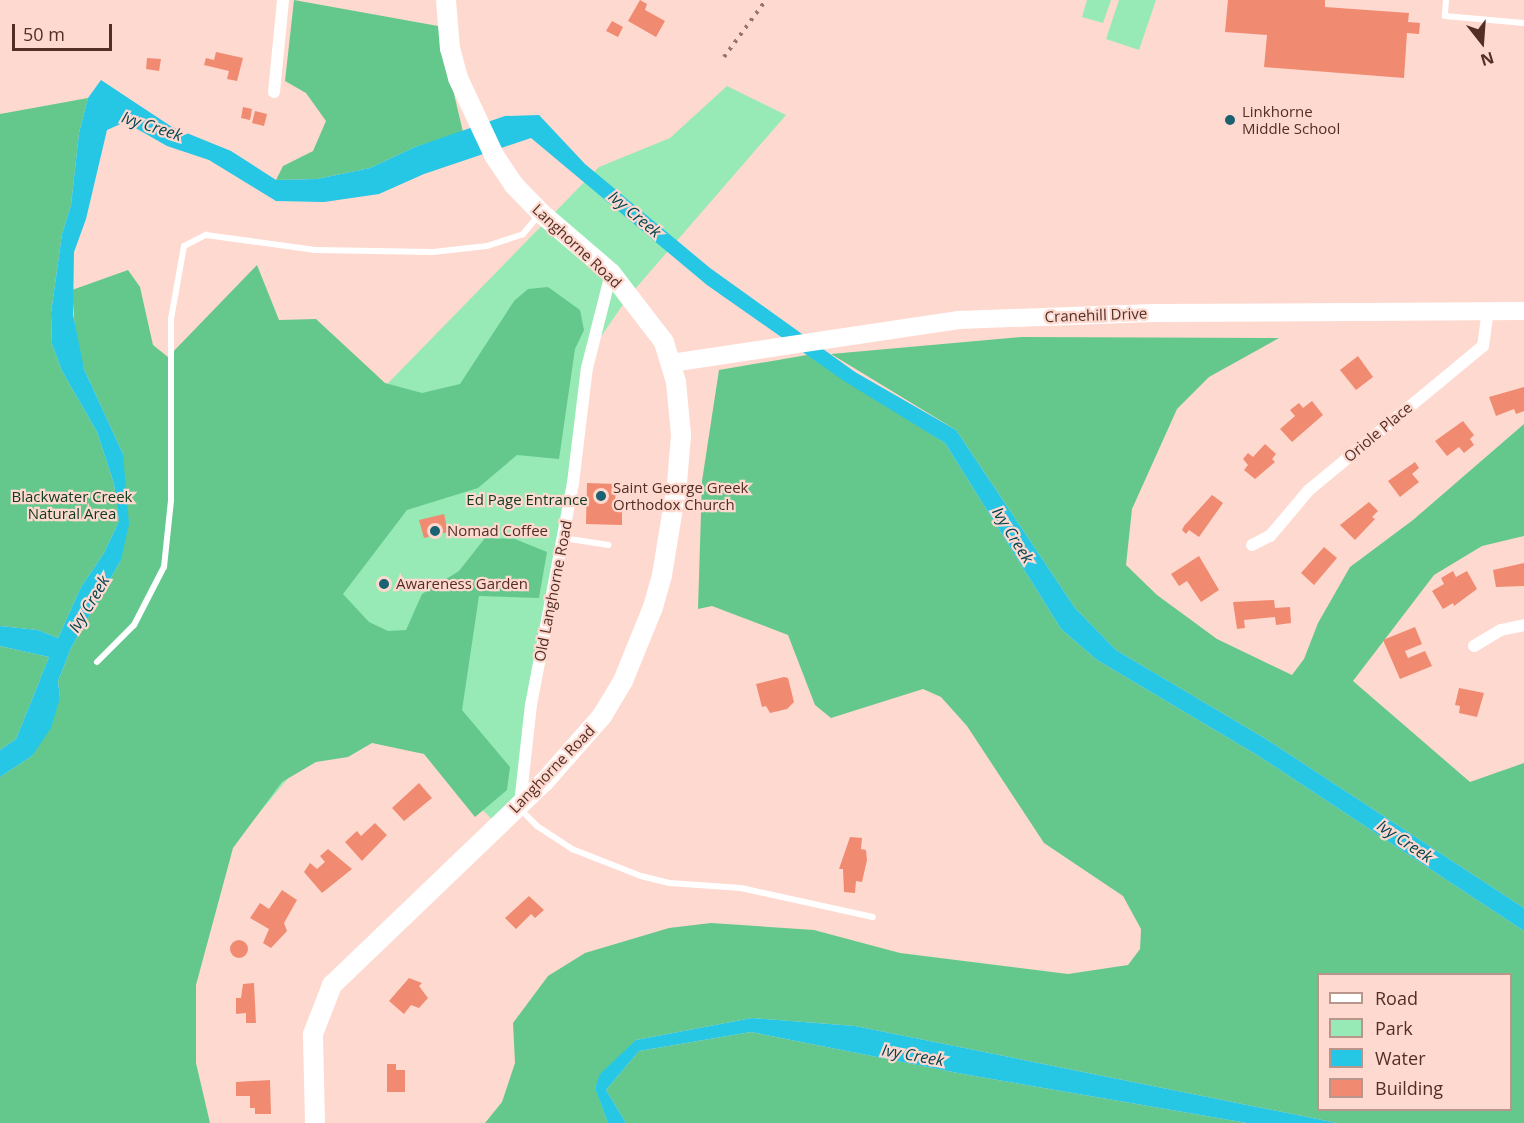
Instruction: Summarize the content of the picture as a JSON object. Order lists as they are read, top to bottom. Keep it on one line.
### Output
{"streets":{"main road":["Langhorne Road","Cranehill Drive"],"street":["Oriole Place","Old Langhorne Road"]},"crossings":[["Langhorne Road","Cranehill Drive"],["Langhorne Road","Old Langhorne Road"],["Cranehill Drive","Oriole Place"]],"water":["Ivy Creek"],"parks":["Blackwater Creek Natural Area","Ed Page Entrance"],"places":["Linkhorne Middle School","Saint George Greek Orthodox Church","Nomad Coffee","Awareness Garden"],"legend":["Road","Park","Water","Building"],"scale_bar":"50 m","north":"bottom"}
